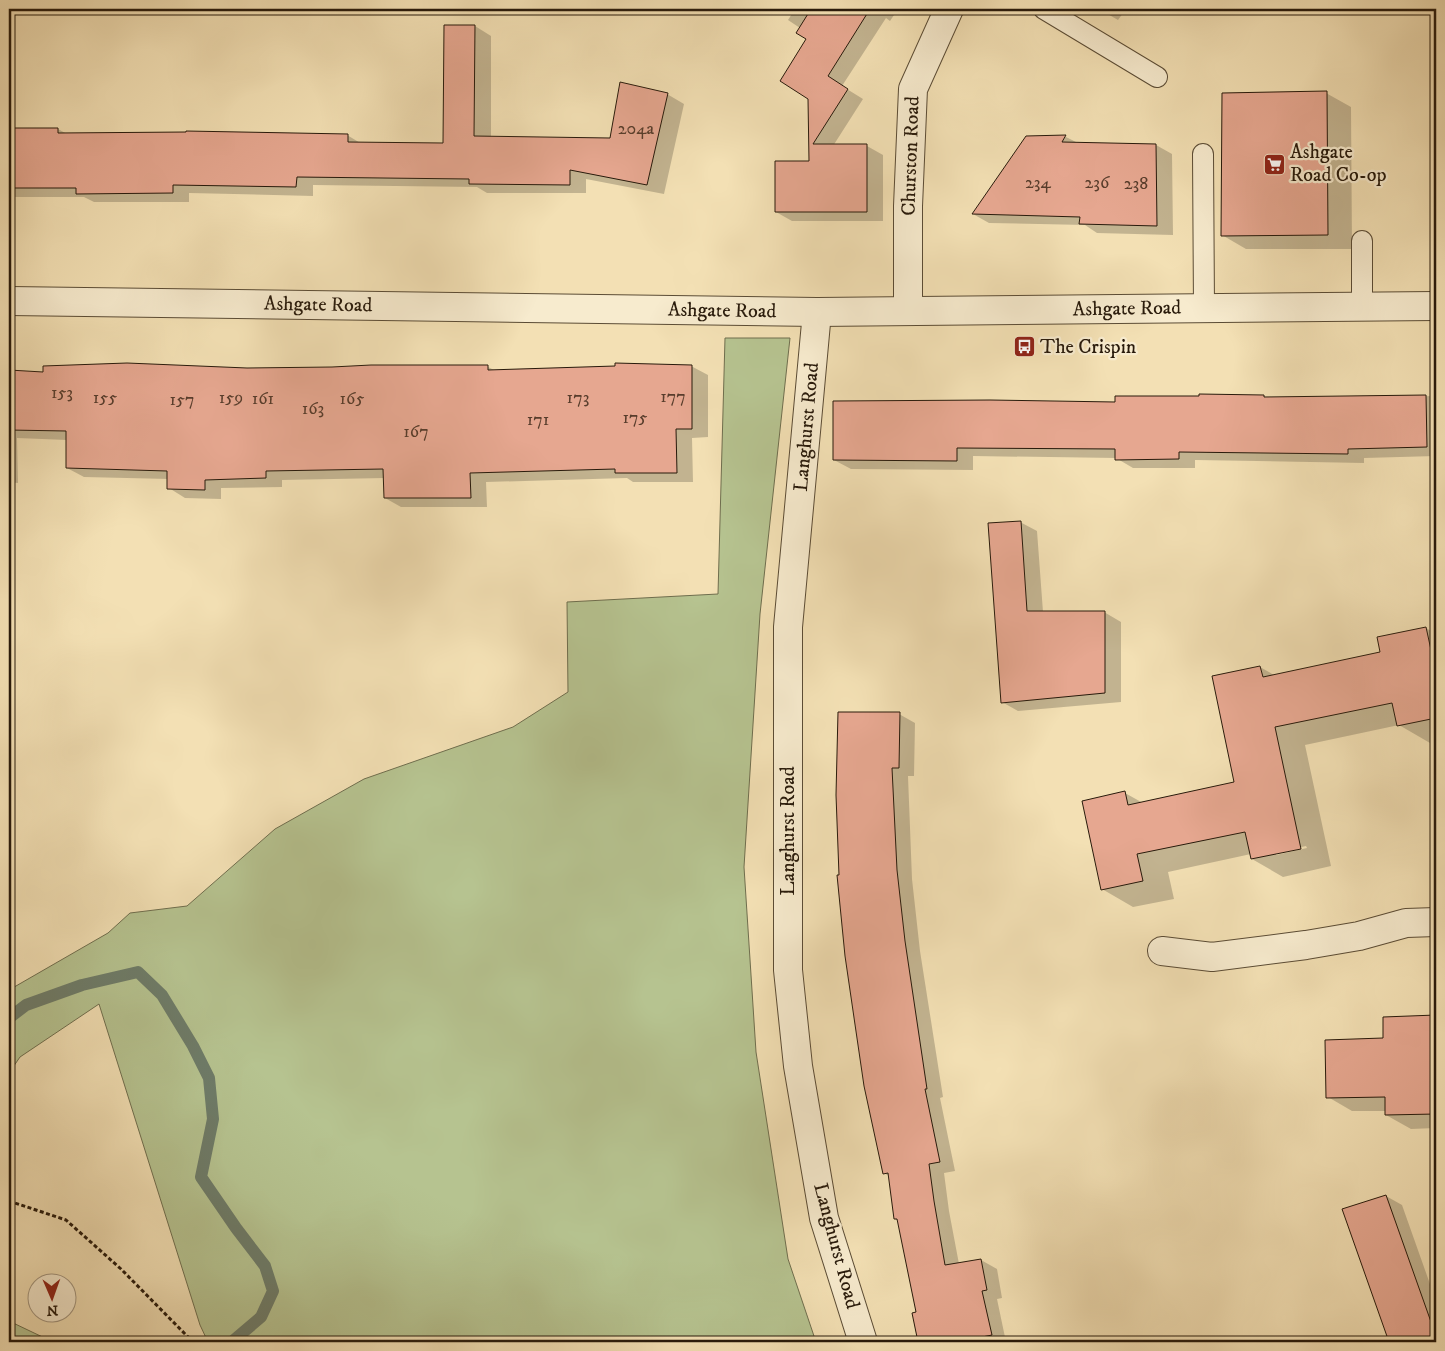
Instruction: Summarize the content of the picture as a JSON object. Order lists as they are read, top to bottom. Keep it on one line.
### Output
{"streets":{"street":["Churston Road","Ashgate Road","Langhurst Road"]},"crossings":[["Churston Road","Ashgate Road"],["Ashgate Road","Langhurst Road"]],"places":{"supermarket":["Ashgate Road Co-op"],"bus stop":["The Crispin"]},"house_numbers":["204a","234","236","238","153","177","155","159","173","161","165","157","163","175","171","167"],"north":"bottom"}
